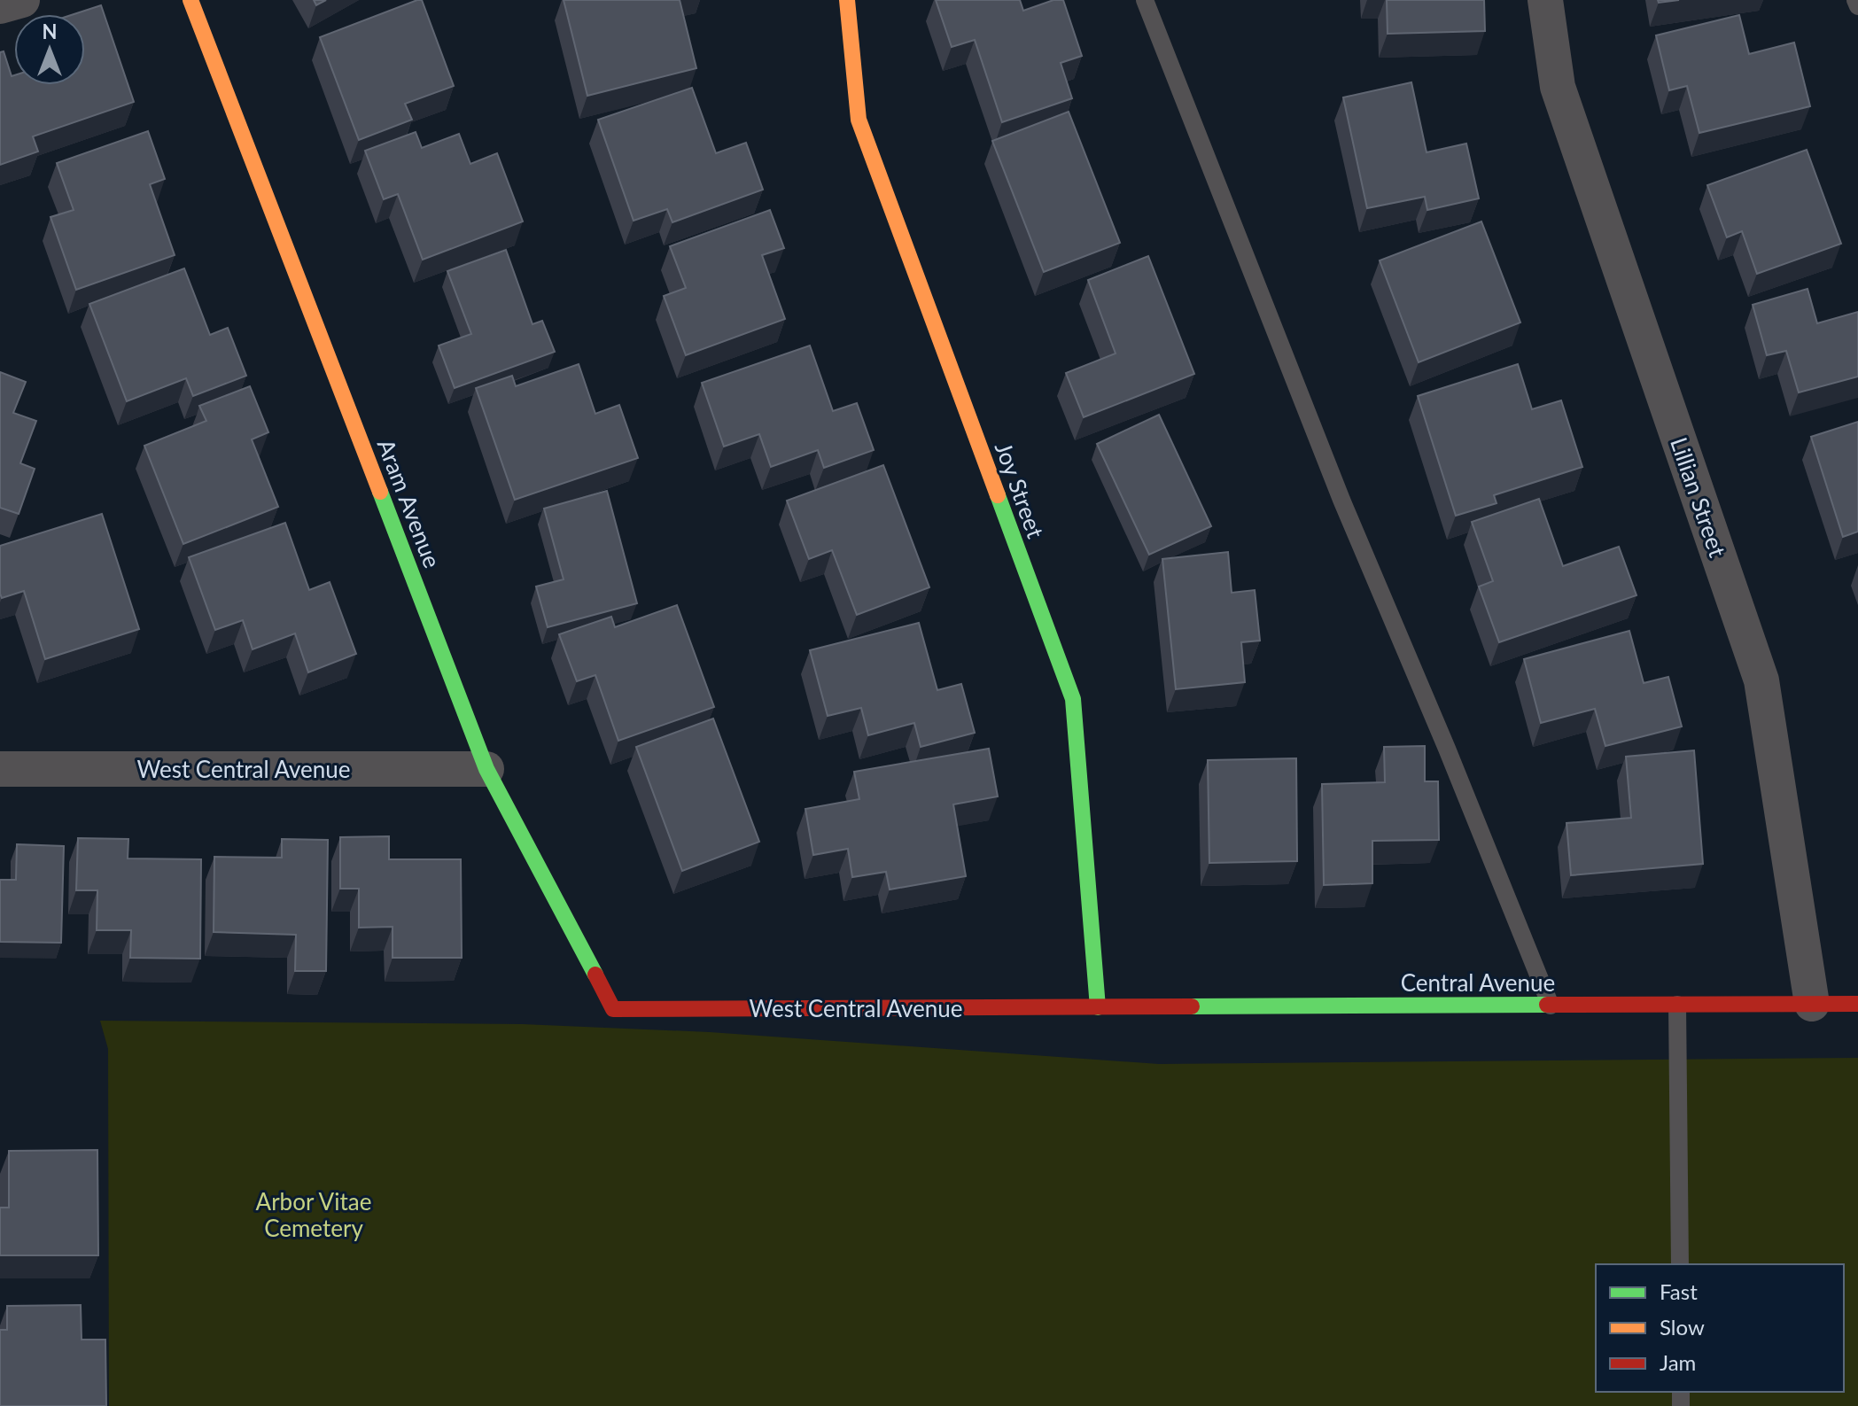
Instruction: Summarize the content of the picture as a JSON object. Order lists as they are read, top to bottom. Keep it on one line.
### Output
{"streets":{"street":["Joy Street","Lillian Street","Aram Avenue","West Central Avenue","Central Avenue"]},"crossings":[["Joy Street","West Central Avenue"],["Joy Street","Central Avenue"],["Lillian Street","Central Avenue"],["Aram Avenue","West Central Avenue"],["West Central Avenue","Central Avenue"]],"parks":["Arbor Vitae Cemetery"],"legend":["Fast","Slow","Jam"],"north":"top"}
